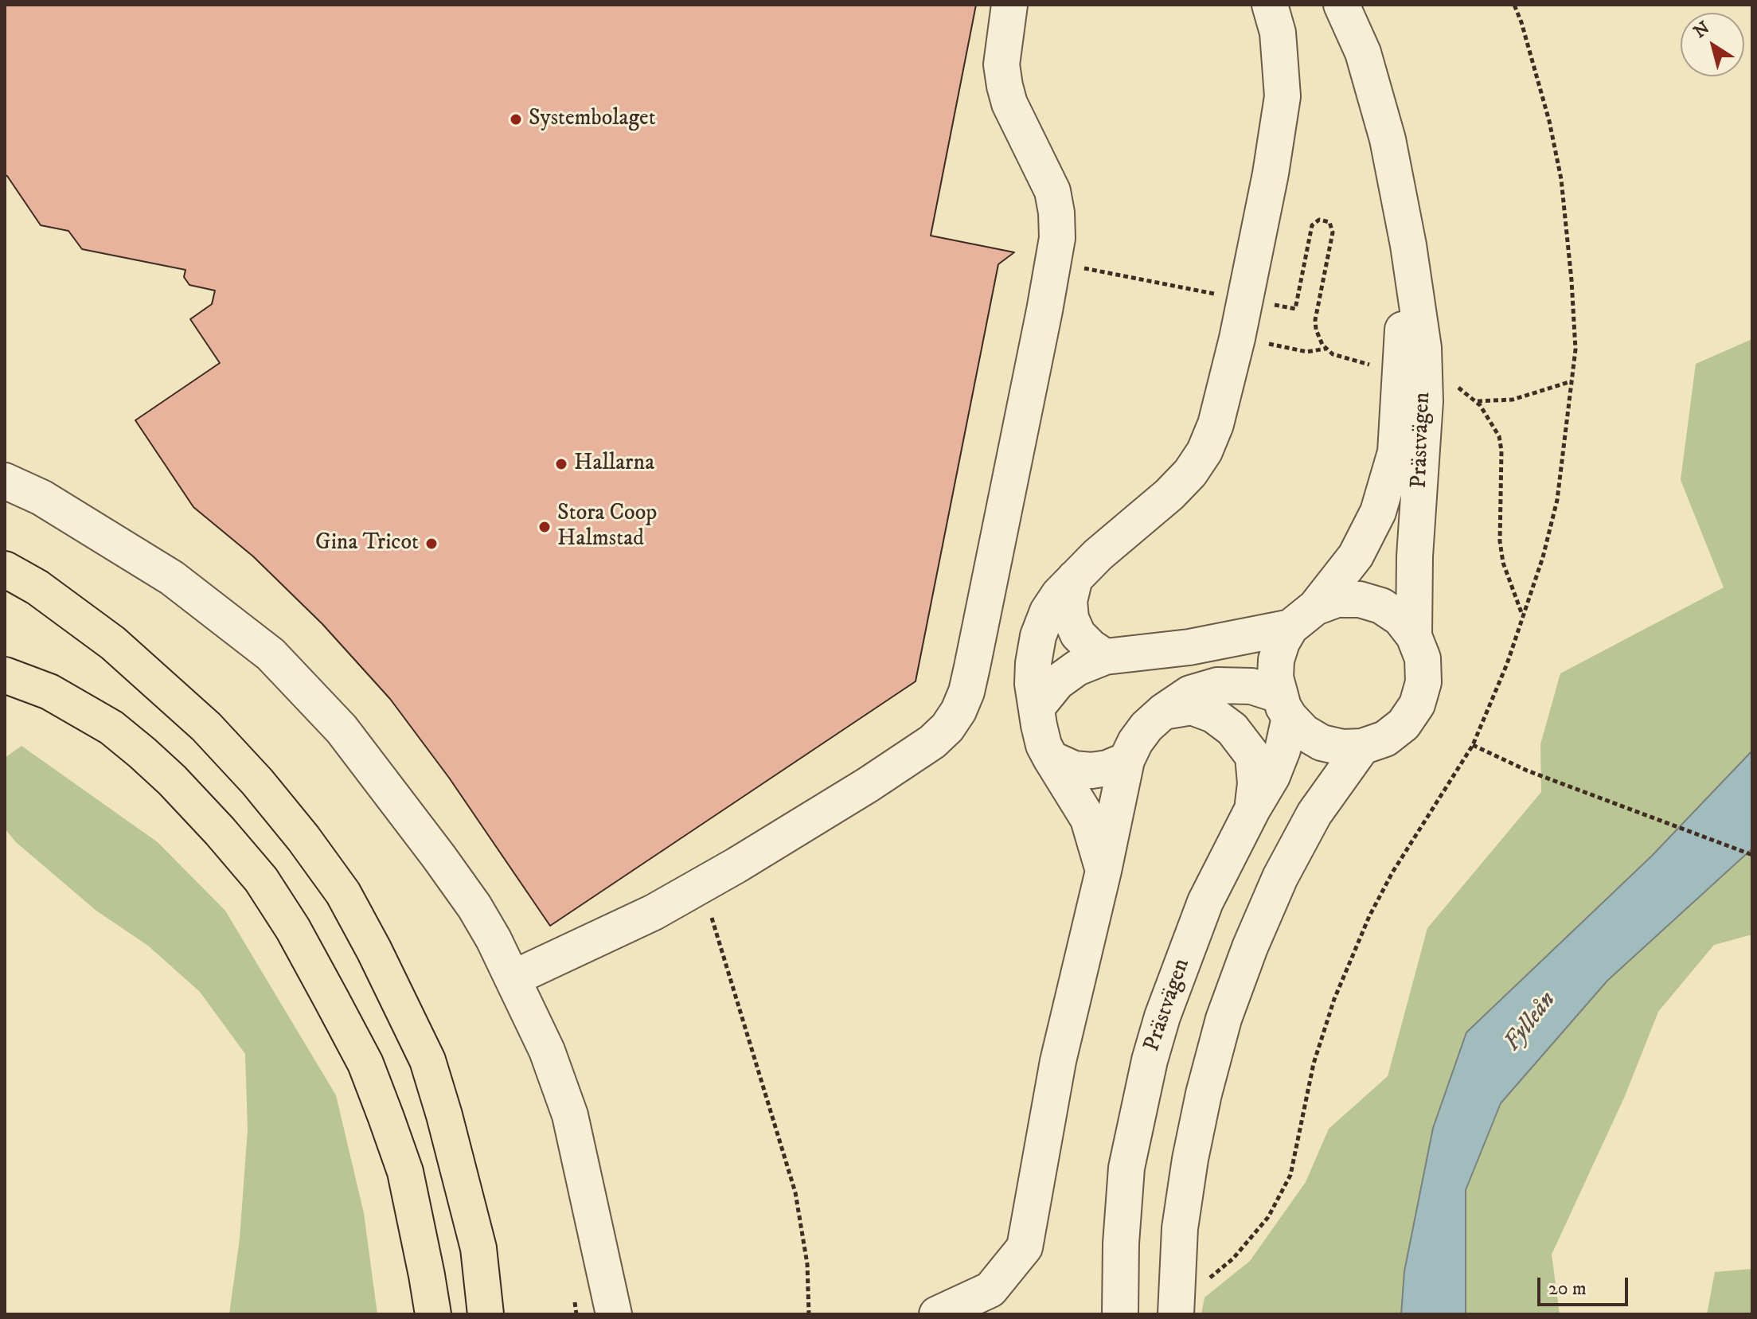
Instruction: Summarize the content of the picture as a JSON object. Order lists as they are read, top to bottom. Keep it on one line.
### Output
{"streets":{"street":["Prästvägen"]},"water":["Fylleån"],"places":["Systembolaget","Hallarna","Stora Coop Halmstad","Gina Tricot"],"scale_bar":"20 m","north":"top left"}
